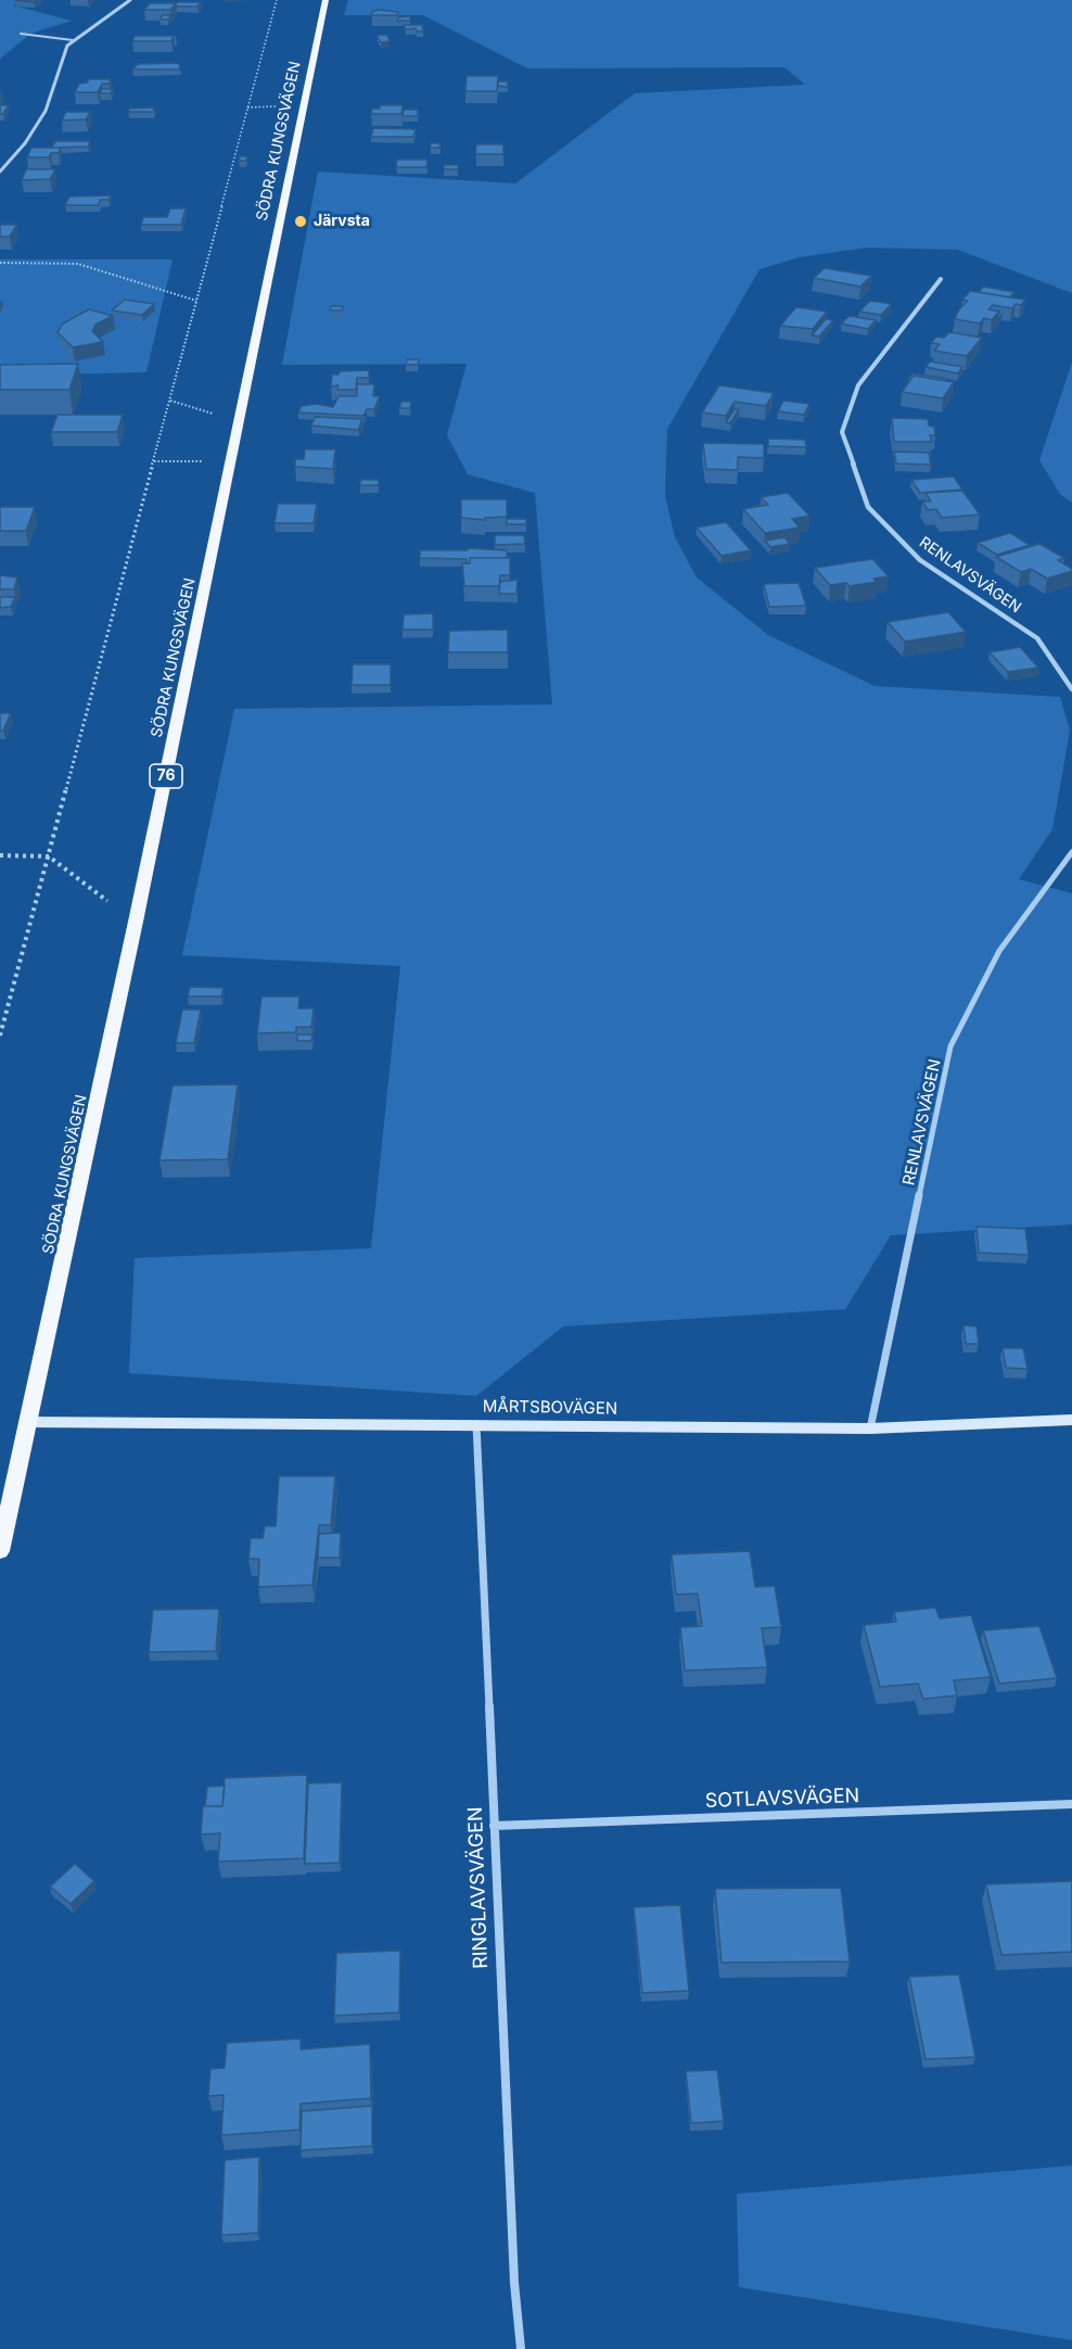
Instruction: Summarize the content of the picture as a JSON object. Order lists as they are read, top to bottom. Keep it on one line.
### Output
{"streets":{"main road":["SÖDRA KUNGSVÄGEN","76"],"street":["RENLAVSVÄGEN","MÅRTSBOVÄGEN","SOTLAVSVÄGEN","RINGLAVSVÄGEN"]},"crossings":[["SÖDRA KUNGSVÄGEN","MÅRTSBOVÄGEN"],["RENLAVSVÄGEN","MÅRTSBOVÄGEN"],["MÅRTSBOVÄGEN","RINGLAVSVÄGEN"],["SOTLAVSVÄGEN","RINGLAVSVÄGEN"]],"places":["Järvsta"]}
